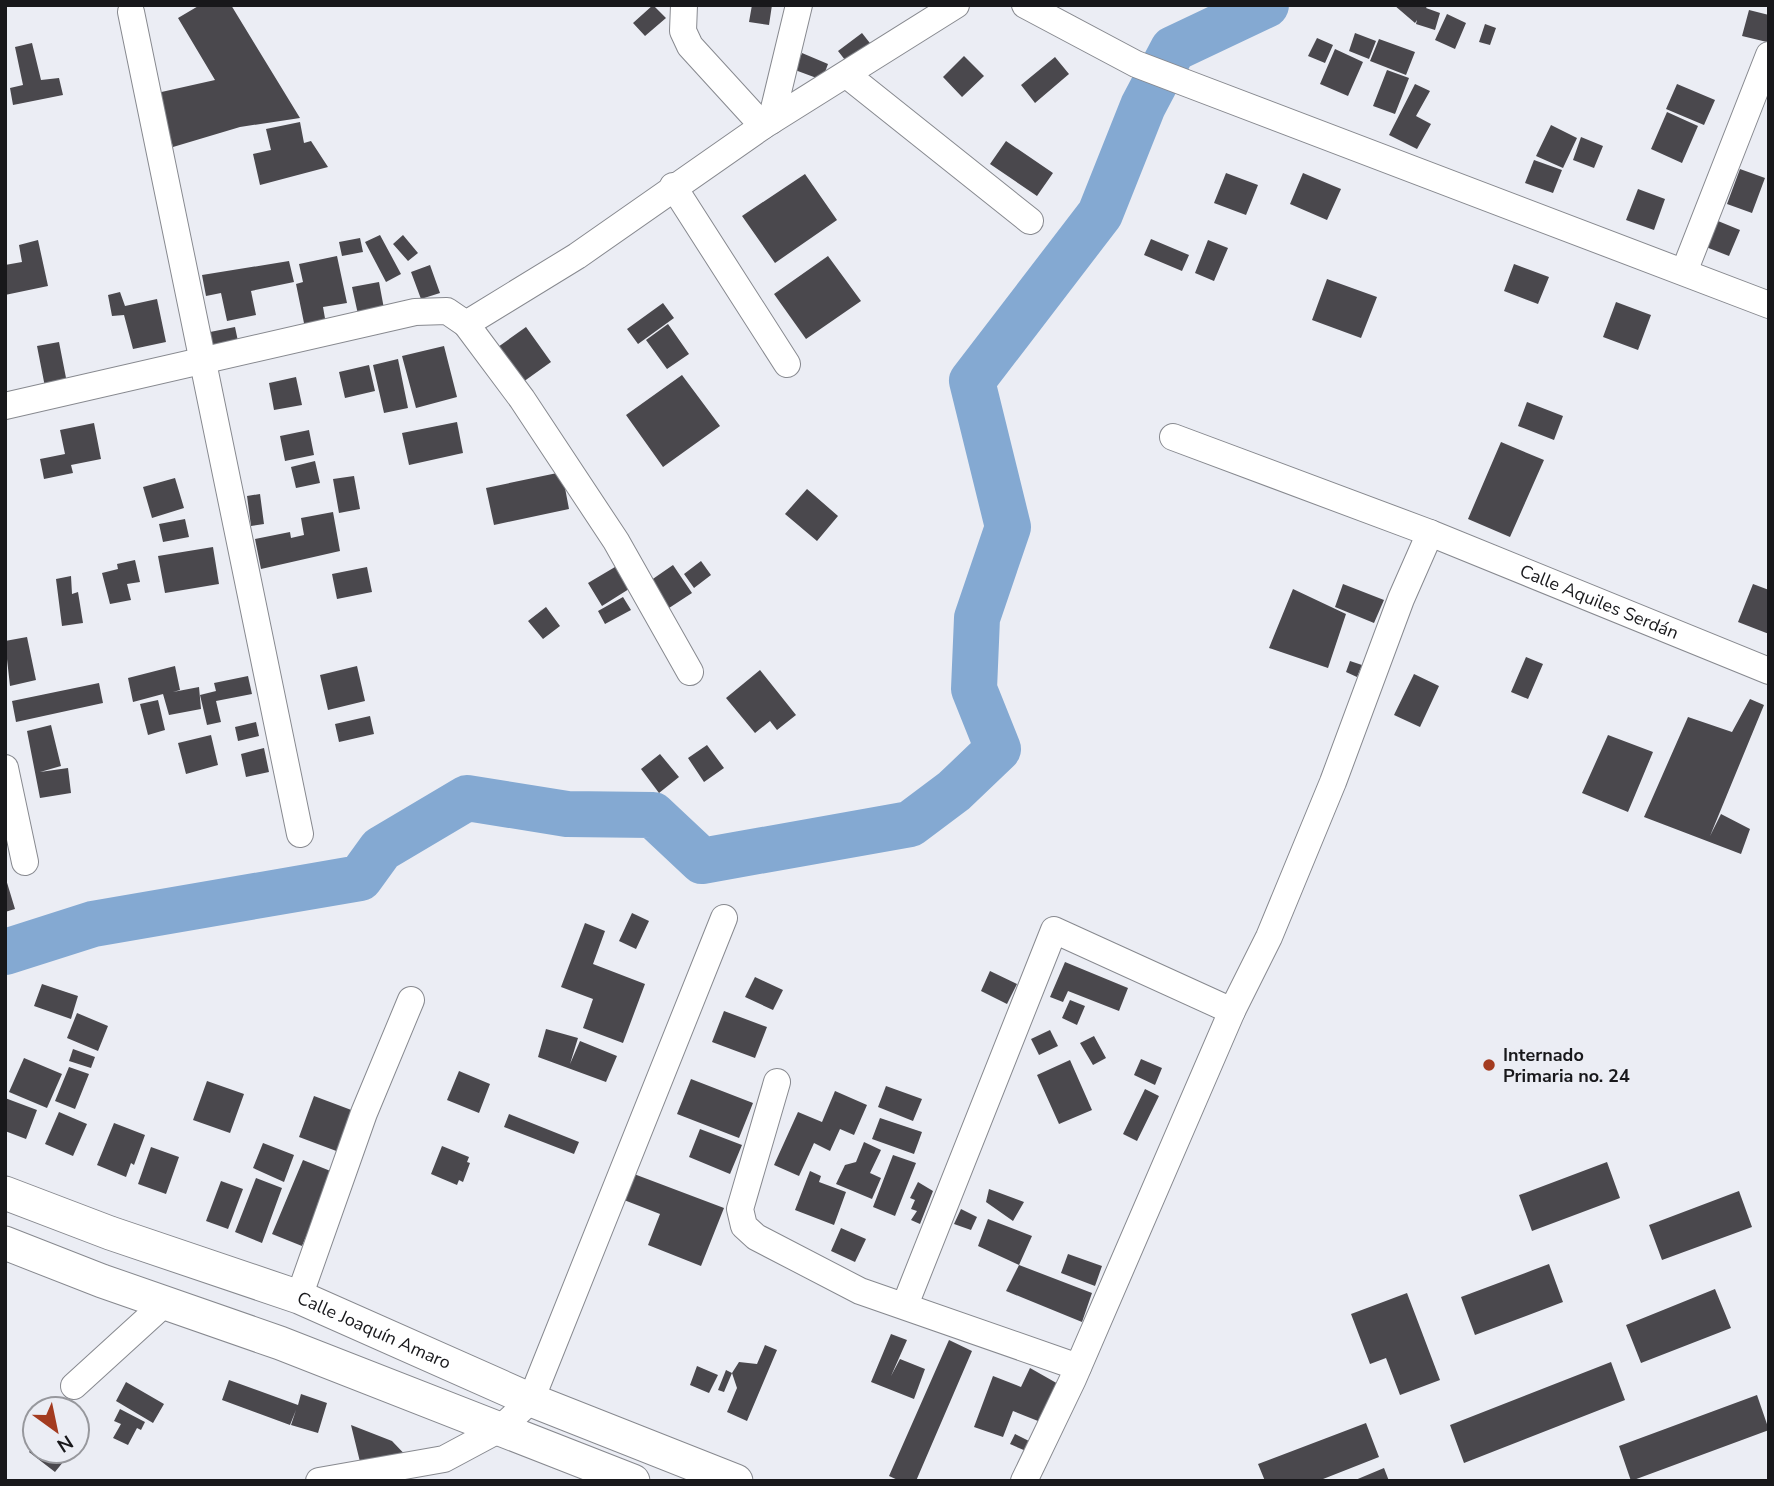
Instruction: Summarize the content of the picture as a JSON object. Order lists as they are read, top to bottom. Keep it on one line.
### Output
{"streets":{"main road":["Calle Joaquín Amaro"],"street":["Calle Aquiles Serdán"]},"places":["Internado Primaria no. 24"],"north":"bottom right"}
